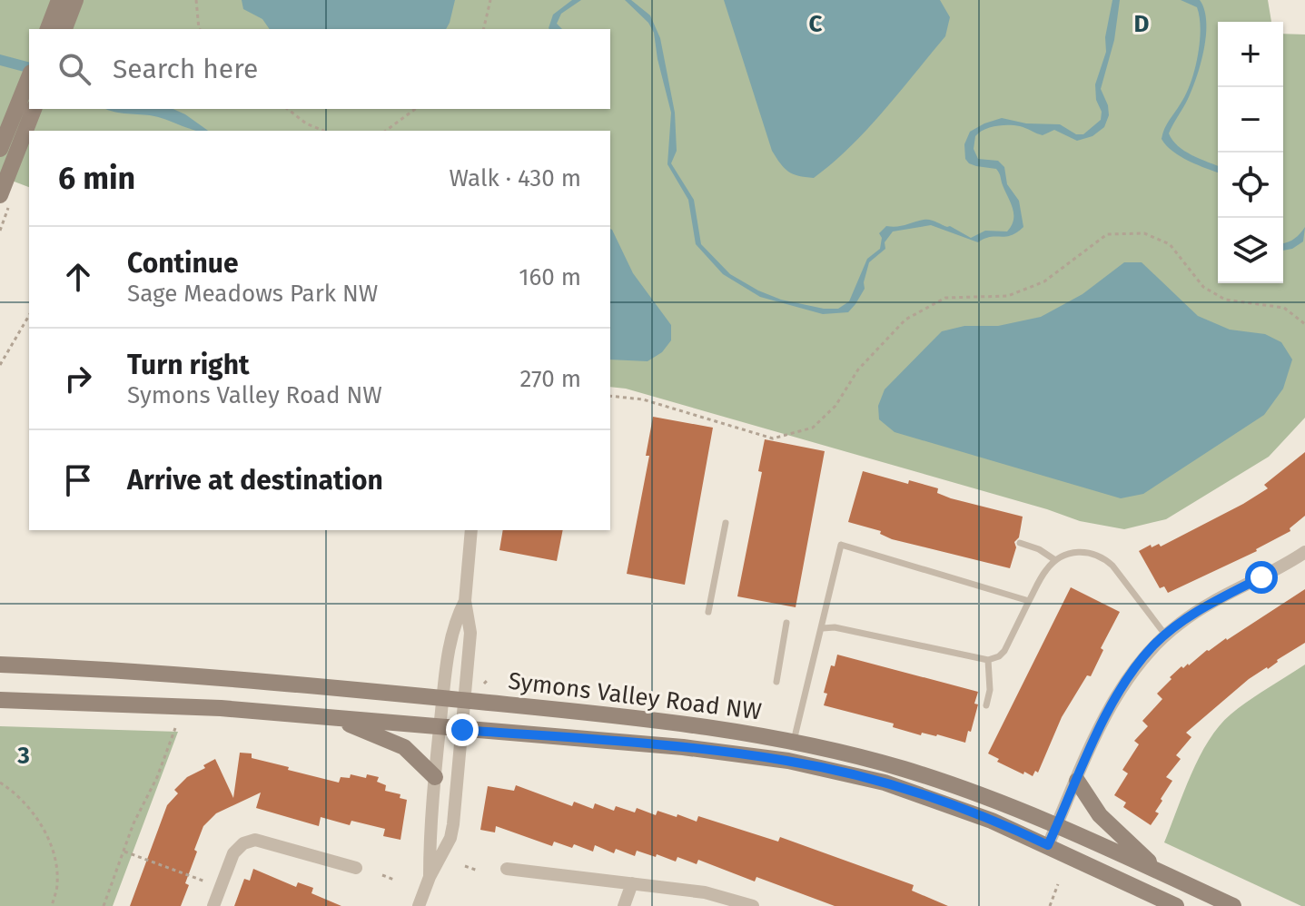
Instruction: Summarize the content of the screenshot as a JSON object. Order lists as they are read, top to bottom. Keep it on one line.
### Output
{"streets":{"main road":["Symons Valley Road NW"]},"page":{"map_buttons":["+","−"],"search":"Search here","heading":["6 min","Walk · 430 m"],"list":[["Continue","Sage Meadows Park NW","160 m"],["Turn right","Symons Valley Road NW","270 m"],"Arrive at destination"]},"grid":{"columns":["C","D"],"rows":["3"]}}
